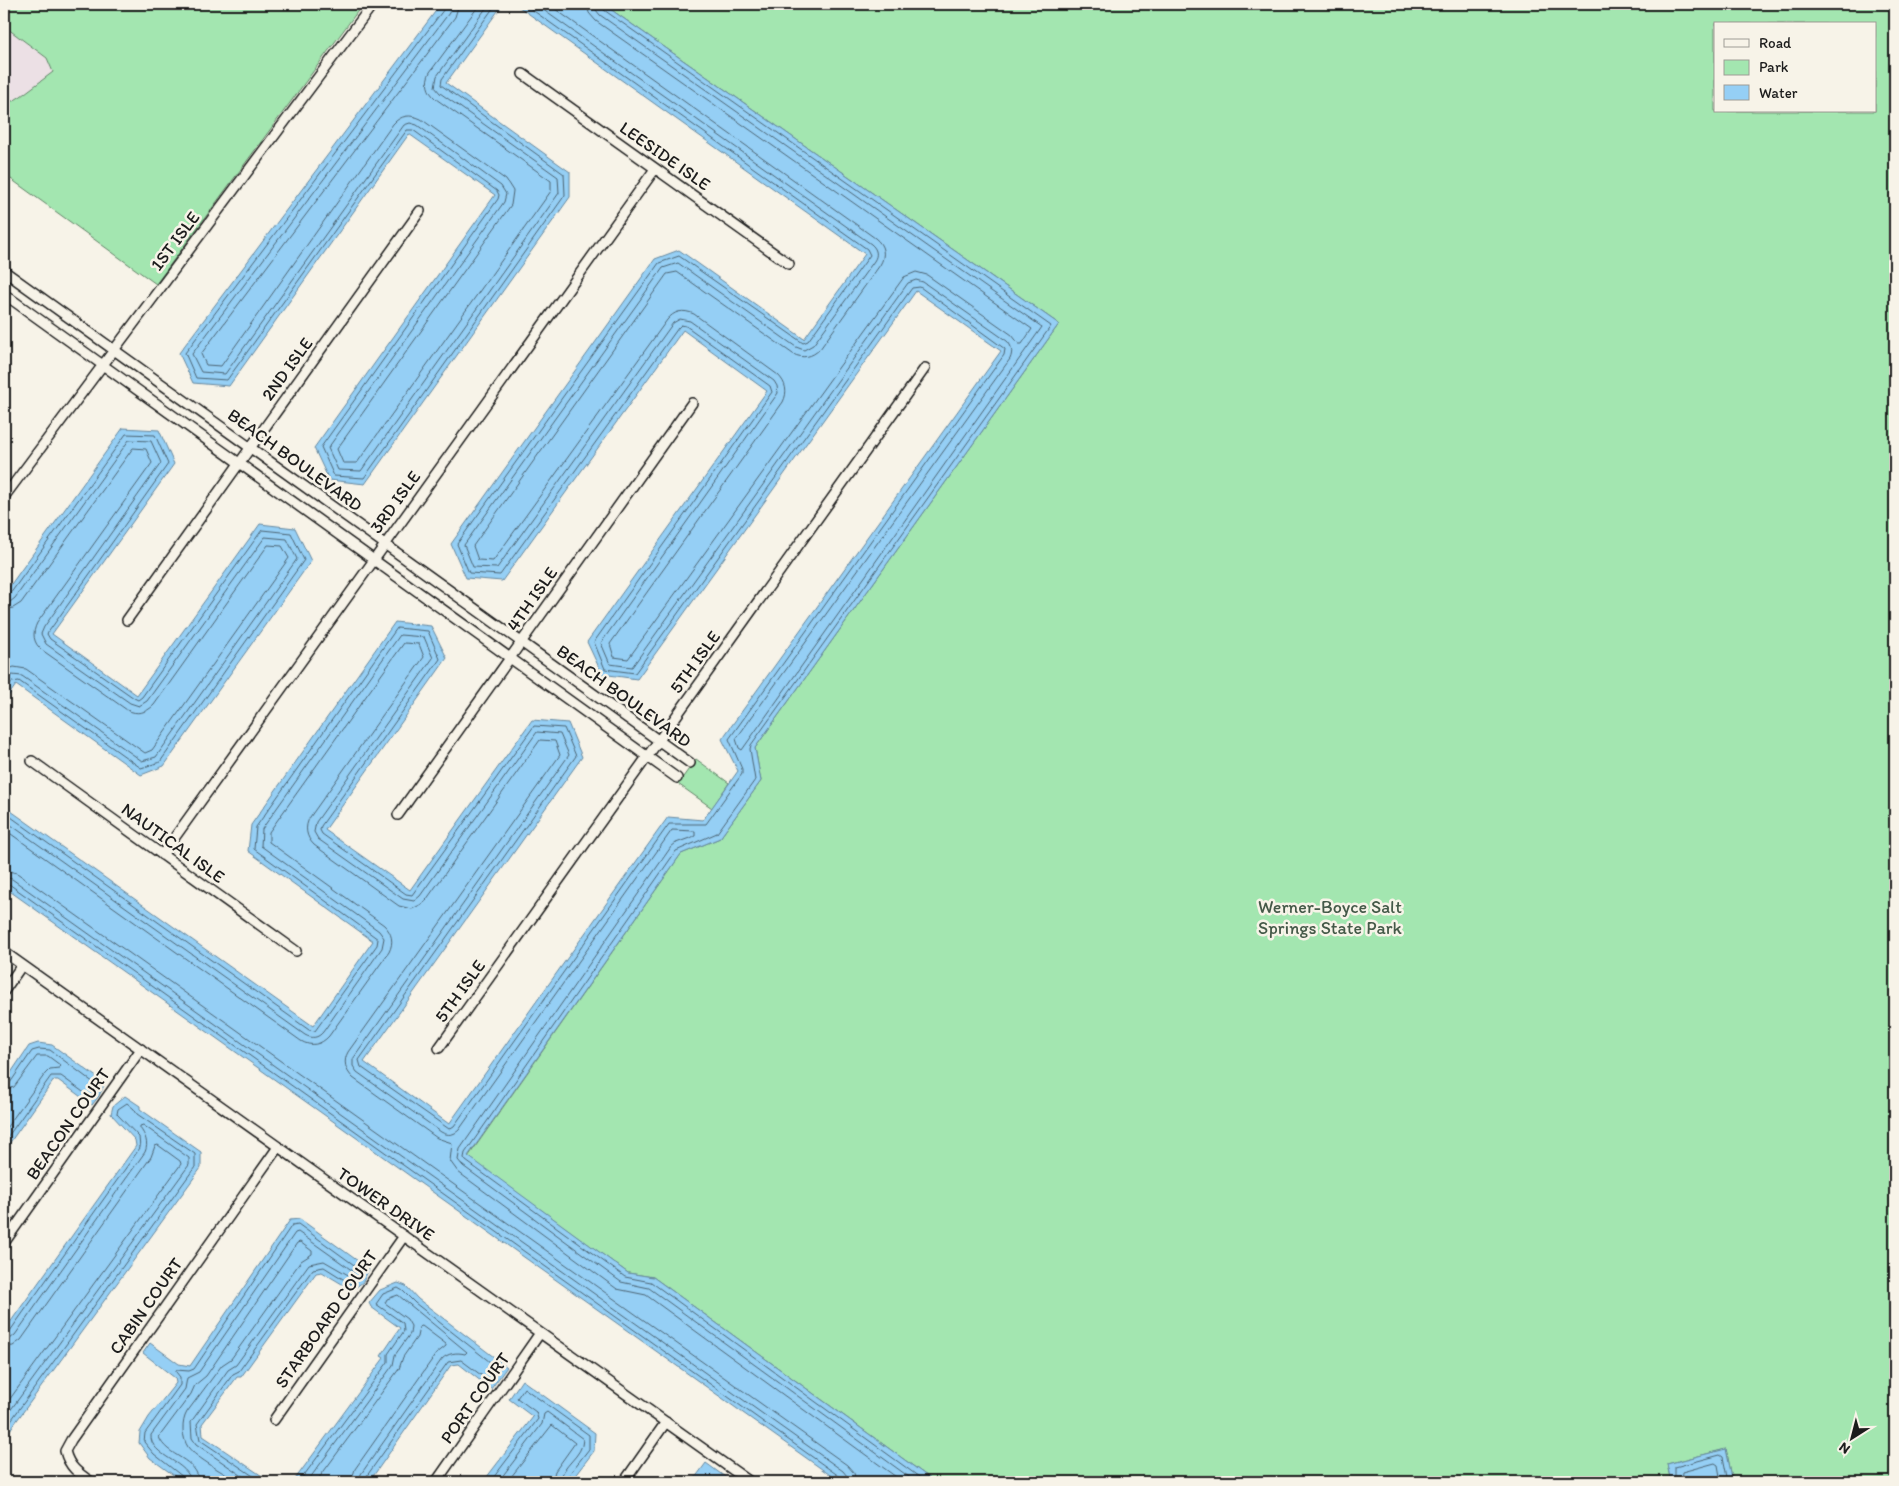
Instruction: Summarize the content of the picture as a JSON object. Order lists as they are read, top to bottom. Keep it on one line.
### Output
{"streets":{"street":["LEESIDE ISLE","1ST ISLE","2ND ISLE","BEACH BOULEVARD","3RD ISLE","4TH ISLE","5TH ISLE","NAUTICAL ISLE","BEACON COURT","TOWER DRIVE","CABIN COURT","STARBOARD COURT","PORT COURT"]},"crossings":[["LEESIDE ISLE","3RD ISLE"],["1ST ISLE","BEACH BOULEVARD"],["2ND ISLE","BEACH BOULEVARD"],["BEACH BOULEVARD","3RD ISLE"],["BEACH BOULEVARD","4TH ISLE"],["BEACH BOULEVARD","5TH ISLE"],["3RD ISLE","NAUTICAL ISLE"],["BEACON COURT","TOWER DRIVE"],["TOWER DRIVE","CABIN COURT"],["TOWER DRIVE","STARBOARD COURT"],["TOWER DRIVE","PORT COURT"]],"parks":["Werner-Boyce Salt Springs State Park"],"legend":["Road","Park","Water"],"north":"bottom left"}
